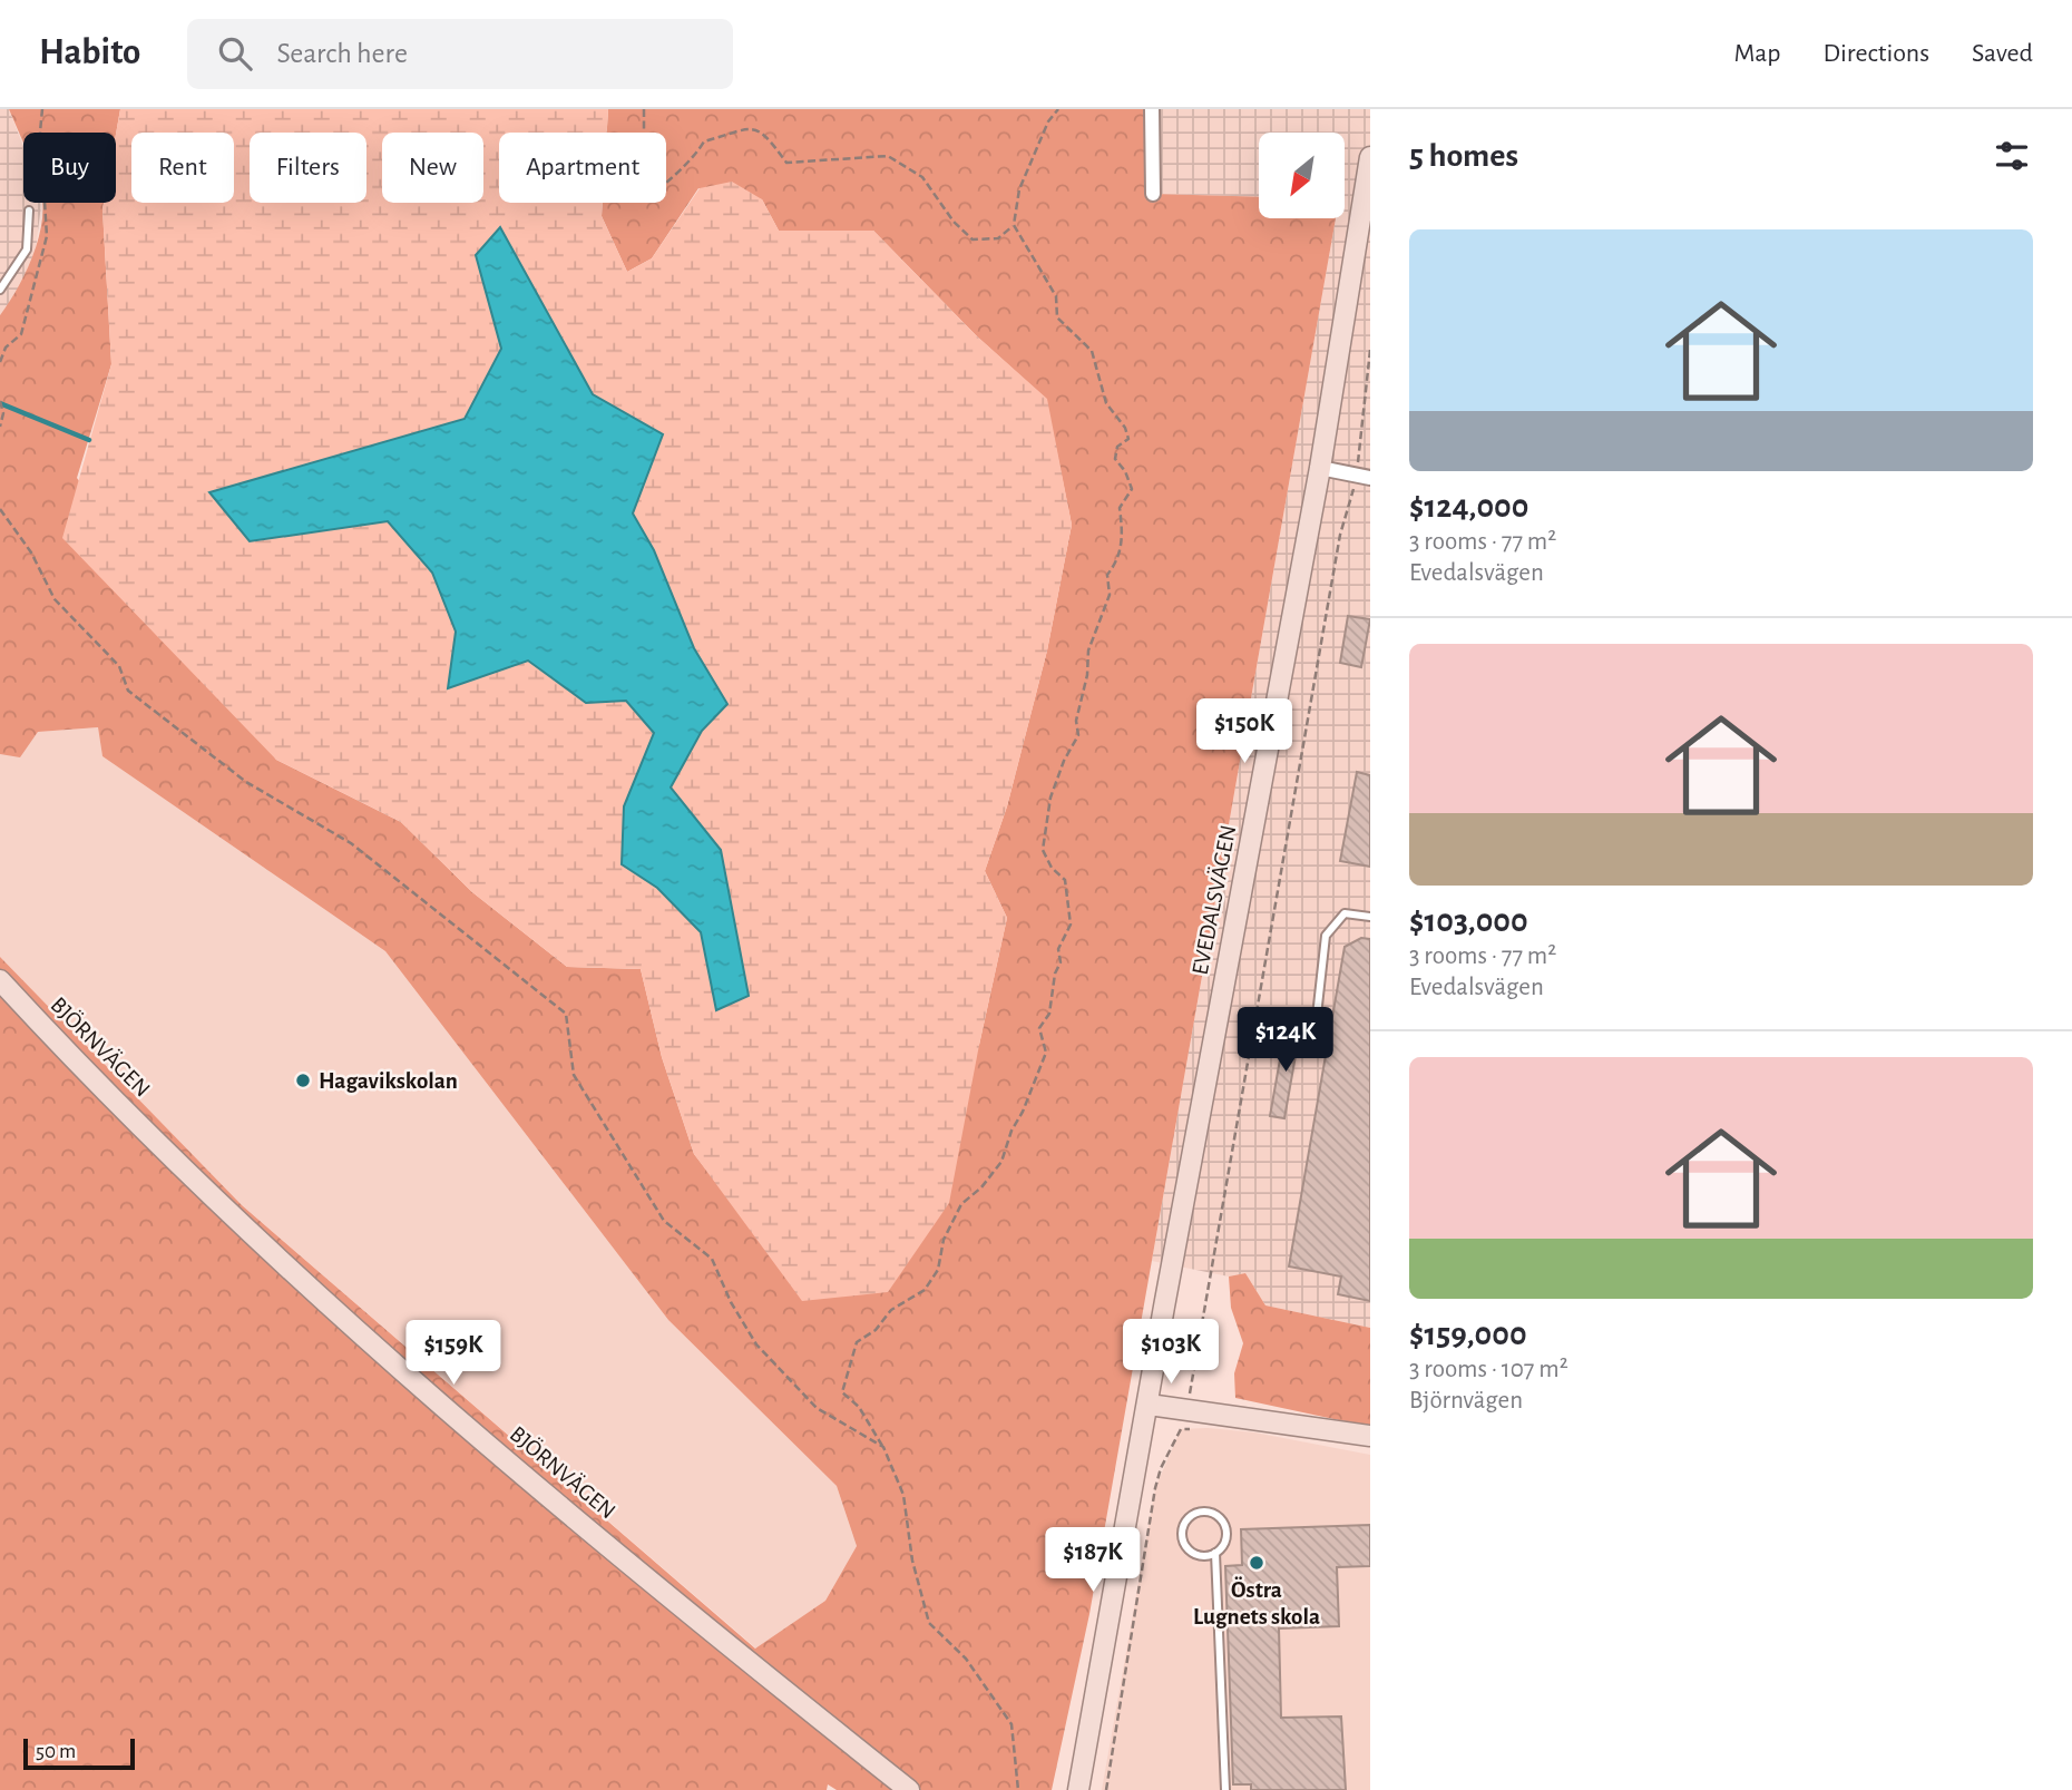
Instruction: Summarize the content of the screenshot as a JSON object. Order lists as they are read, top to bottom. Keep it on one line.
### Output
{"streets":{"street":["EVEDALSVÄGEN","BJÖRNVÄGEN"]},"places":["Hagavikskolan","Östra Lugnets skola"],"scale_bar":"50 m","north":"bottom left","page":{"header":"Habito","search":"Search here","nav":["Map","Directions","Saved"],"heading":"5 homes","chip":["Buy","Rent","Filters","New","Apartment"],"list":[{"name":"$124,000","note":"3 rooms · 77 m² · Evedalsvägen"},{"name":"$103,000","note":"3 rooms · 77 m² · Evedalsvägen"},{"name":"$159,000","note":"3 rooms · 107 m² · Björnvägen"}],"price":["$150K","$124K","$103K","$159K","$187K"],"scale":"50 m"}}
